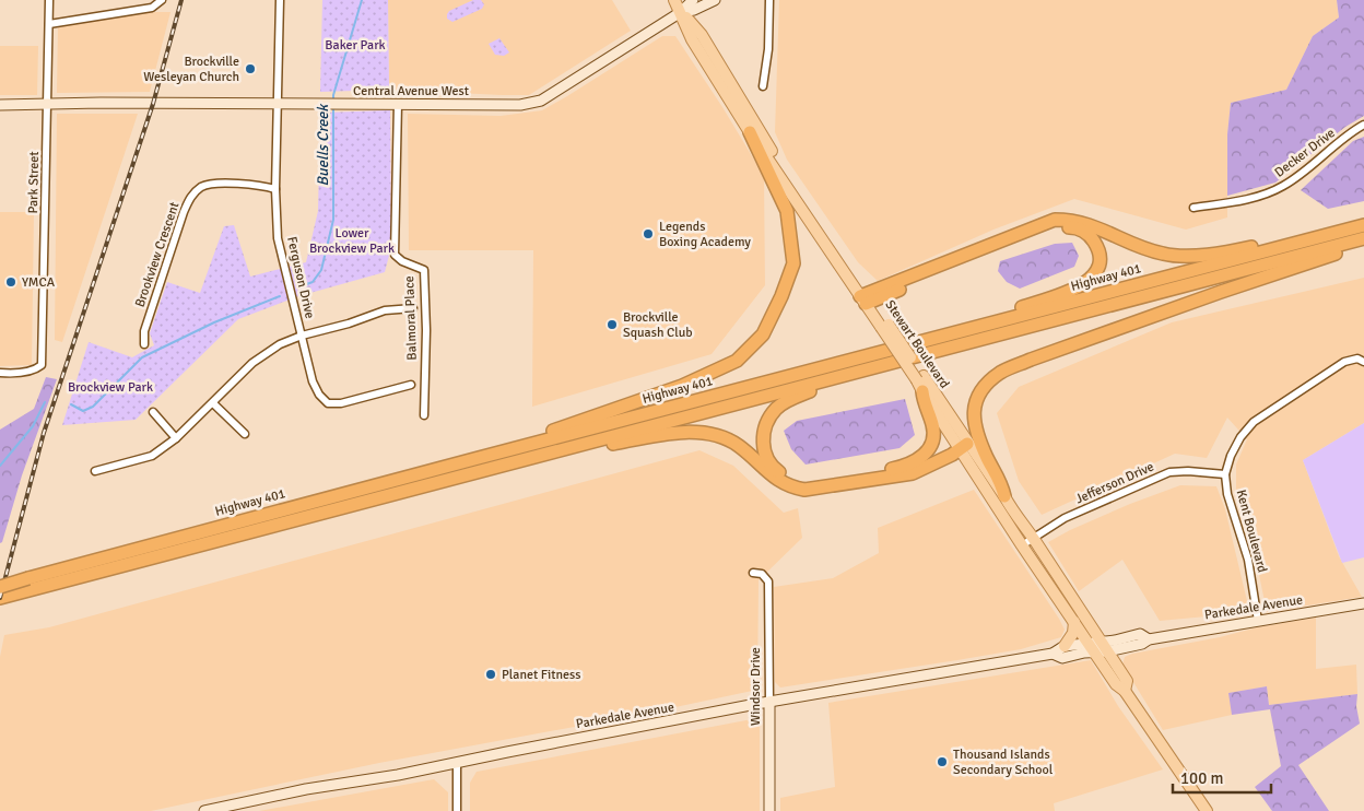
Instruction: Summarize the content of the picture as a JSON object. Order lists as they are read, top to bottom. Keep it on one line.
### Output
{"streets":{"highway":["Highway 401"],"main road":["Stewart Boulevard"],"street":["Central Avenue West","Decker Drive","Park Street","Brookview Crescent","Ferguson Drive","Balmoral Place","Jefferson Drive","Kent Boulevard","Parkedale Avenue","Windsor Drive"]},"crossings":[["Central Avenue West","Park Street"],["Central Avenue West","Ferguson Drive"],["Central Avenue West","Balmoral Place"],["Central Avenue West","Stewart Boulevard"],["Brookview Crescent","Ferguson Drive"],["Stewart Boulevard","Jefferson Drive"],["Stewart Boulevard","Parkedale Avenue"],["Jefferson Drive","Kent Boulevard"],["Kent Boulevard","Parkedale Avenue"],["Parkedale Avenue","Windsor Drive"]],"water":["Buells Creek"],"parks":["Baker Park","Lower Brockview Park","Brockview Park"],"places":["Brockville Wesleyan Church","Legends Boxing Academy","YMCA","Brockville Squash Club","Planet Fitness","Thousand Islands Secondary School"],"scale_bar":"100 m"}
